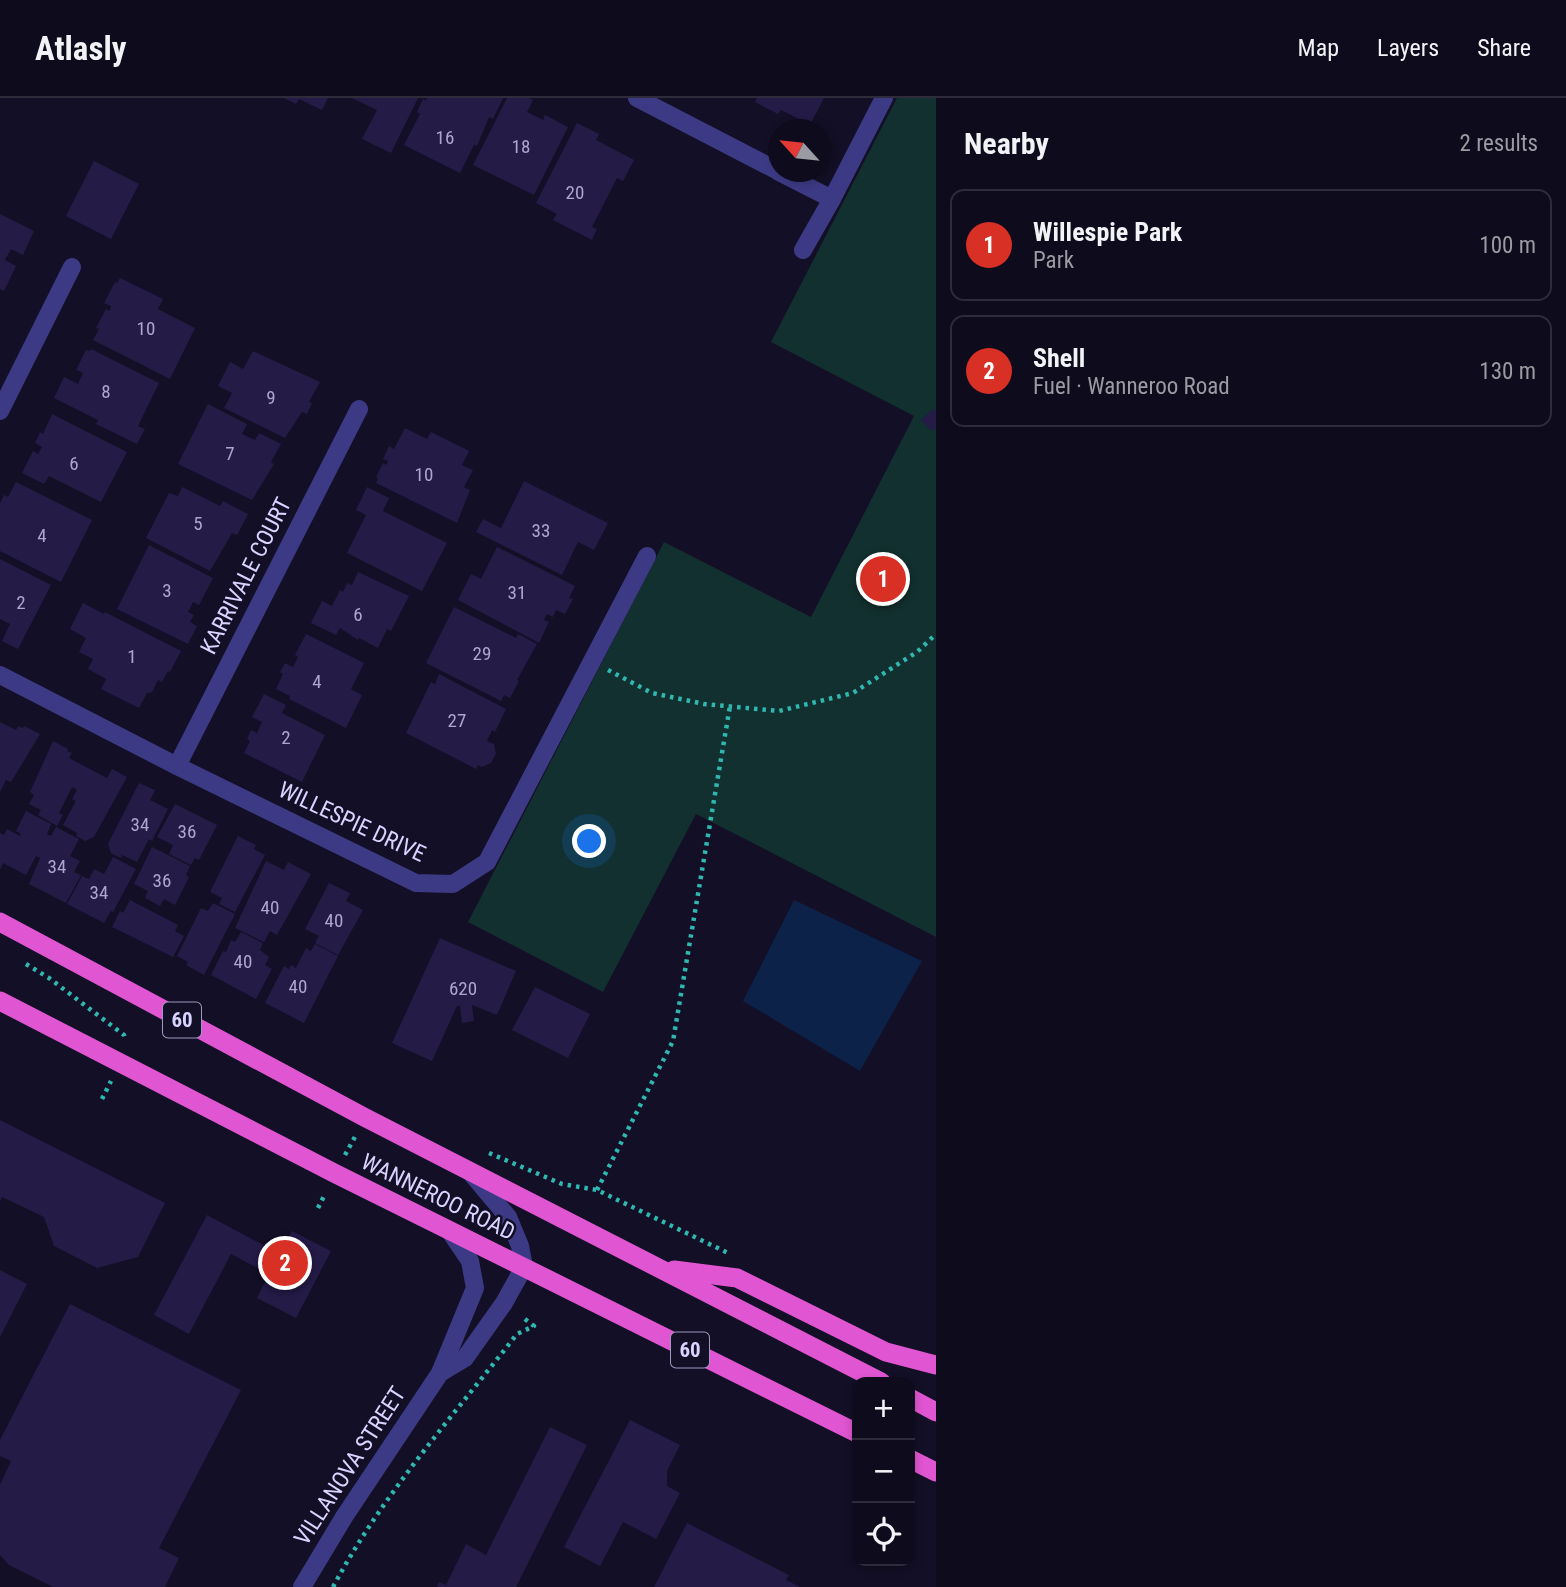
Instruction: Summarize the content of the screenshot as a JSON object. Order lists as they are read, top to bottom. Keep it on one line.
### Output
{"streets":{"highway":["60","WANNEROO ROAD"],"street":["KARRIVALE COURT","WILLESPIE DRIVE","VILLANOVA STREET"]},"crossings":[["KARRIVALE COURT","WILLESPIE DRIVE"],["60","WANNEROO ROAD"],["WANNEROO ROAD","VILLANOVA STREET"]],"house_numbers":["16","18","20","10","8","9","7","6","10","5","33","4","3","31","2","6","29","1","4","27","2","34","36","34","36","34","40","40","40","40","620"],"north":"top left","page":{"header":"Atlasly","nav":["Map","Layers","Share"],"heading":["Nearby","2 results"],"list":[{"mark":"1","name":"Willespie Park","note":"Park","value":"100 m"},{"mark":"2","name":"Shell","note":"Fuel · Wanneroo Road","value":"130 m"}],"pins":["1","2"],"map_buttons":["+","−"]}}
